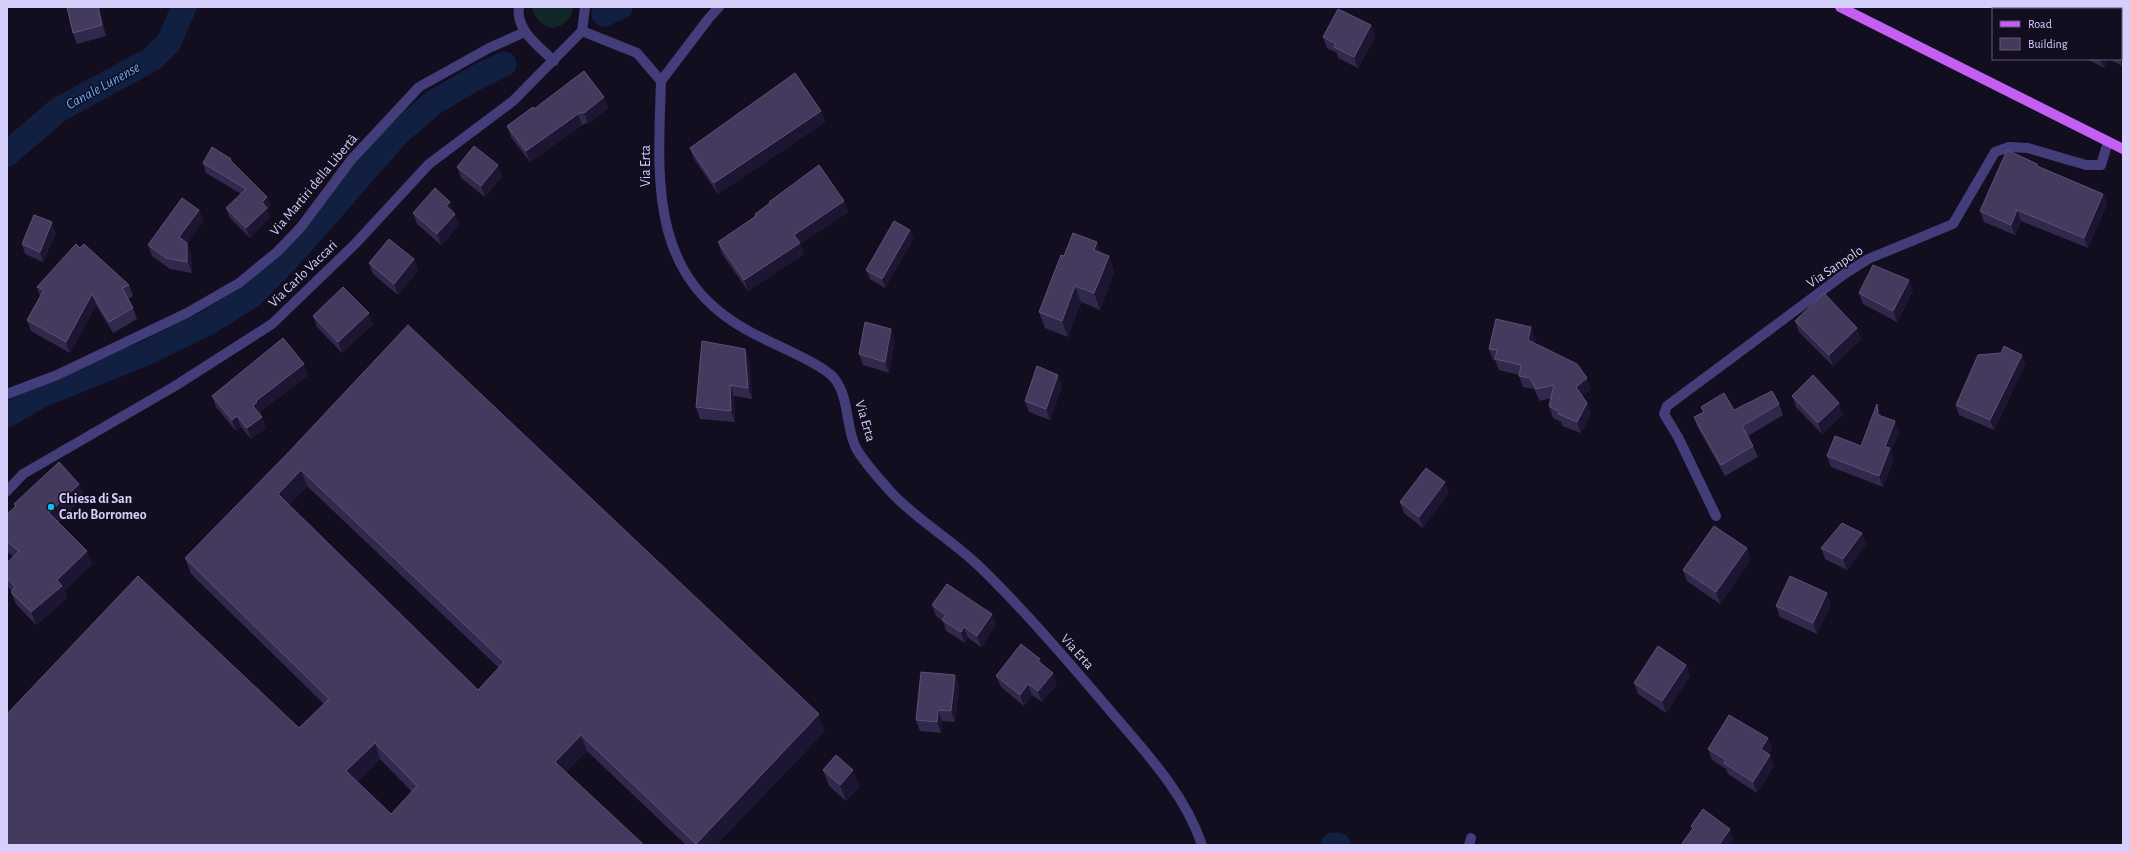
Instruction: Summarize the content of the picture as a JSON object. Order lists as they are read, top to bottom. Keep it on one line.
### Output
{"streets":{"street":["Via Erta","Via Martiri della Libertà","Via Sanpolo","Via Carlo Vaccari"]},"water":["Canale Lunense"],"places":["Chiesa di San Carlo Borromeo"],"legend":["Road","Building"]}
